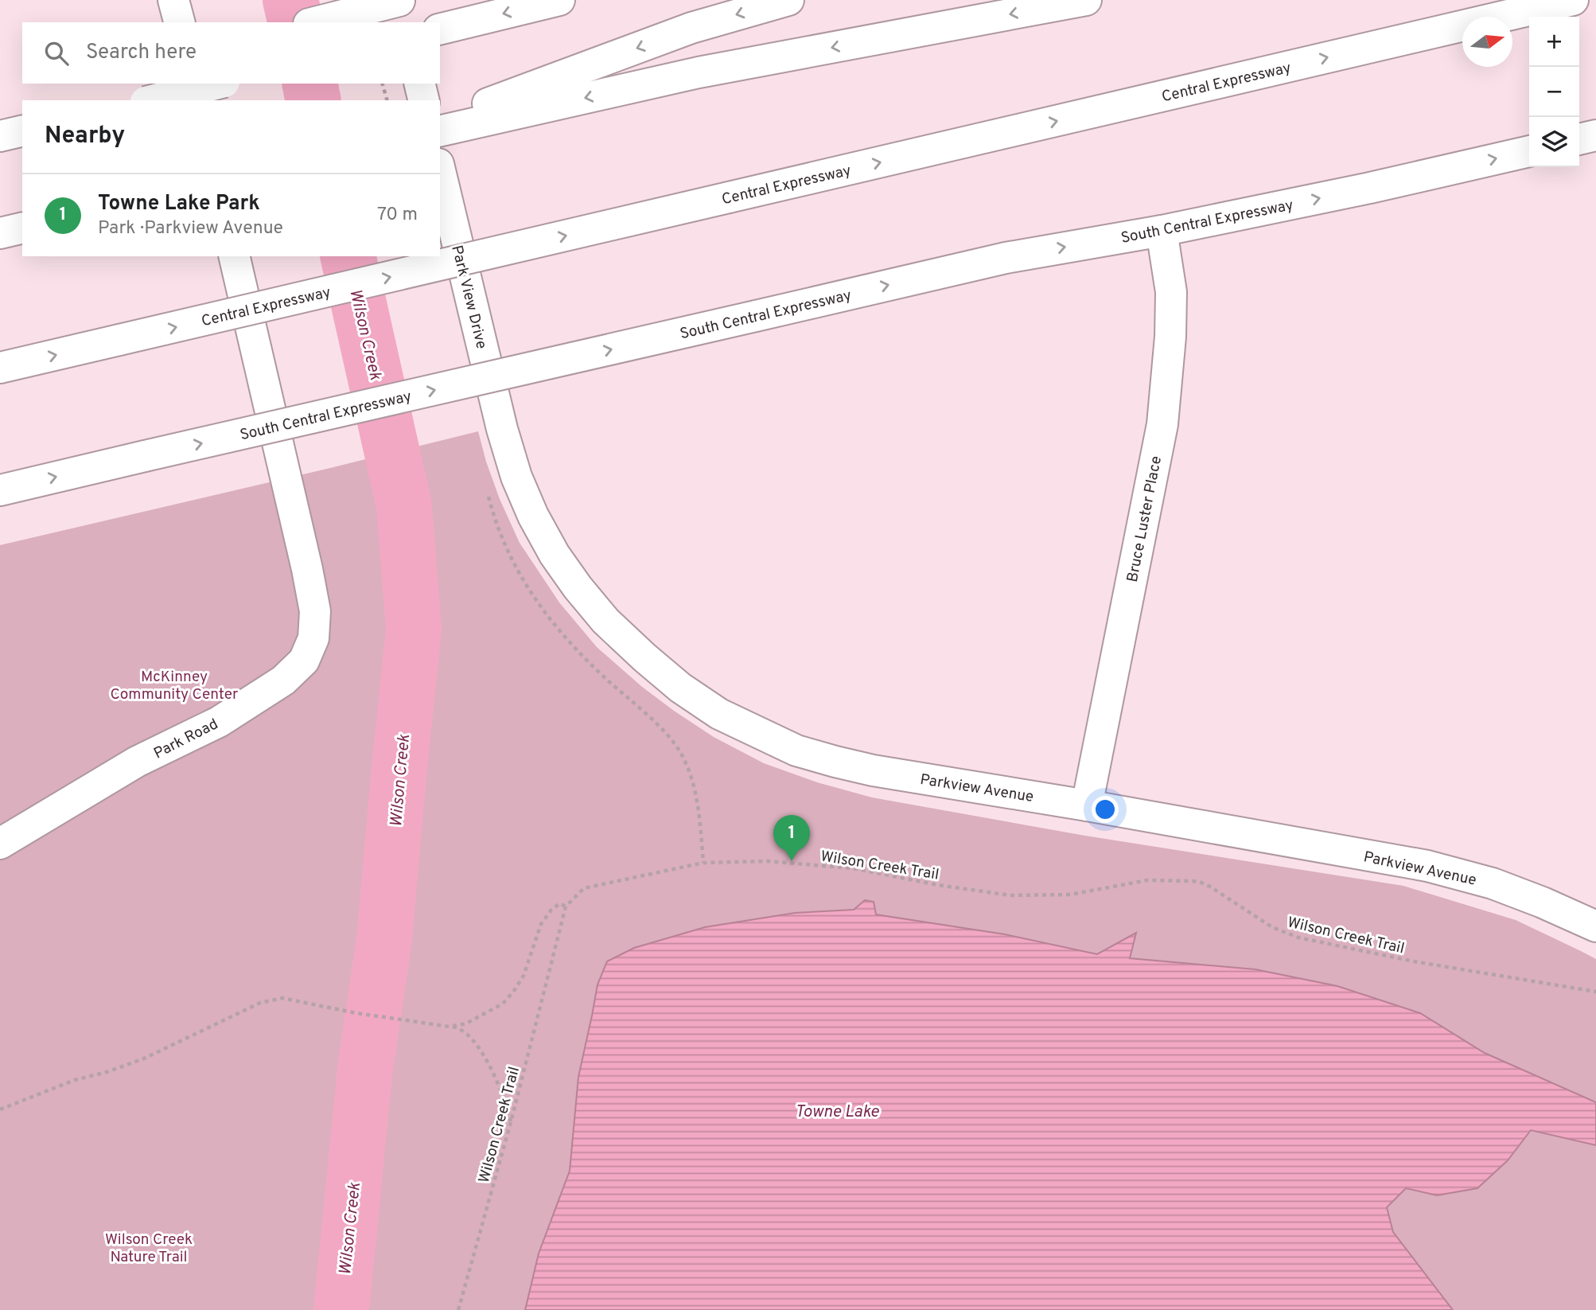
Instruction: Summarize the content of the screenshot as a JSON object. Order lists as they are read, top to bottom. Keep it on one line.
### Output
{"streets":{"main road":["Central Expressway","South Central Expressway","Park View Drive","Bruce Luster Place","Park Road","Parkview Avenue"],"path":["Wilson Creek Trail"]},"crossings":[["South Central Expressway","Bruce Luster Place"],["Park View Drive","Parkview Avenue"],["Bruce Luster Place","Parkview Avenue"]],"water":["Wilson Creek","Towne Lake"],"parks":["McKinney Community Center","Wilson Creek Nature Trail"],"north":"right","page":{"map_buttons":["+","−"],"search":"Search here","heading":"Nearby","list":[{"mark":"1","name":"Towne Lake Park","note":"Park · Parkview Avenue","value":"70 m"}],"pins":"1"}}
